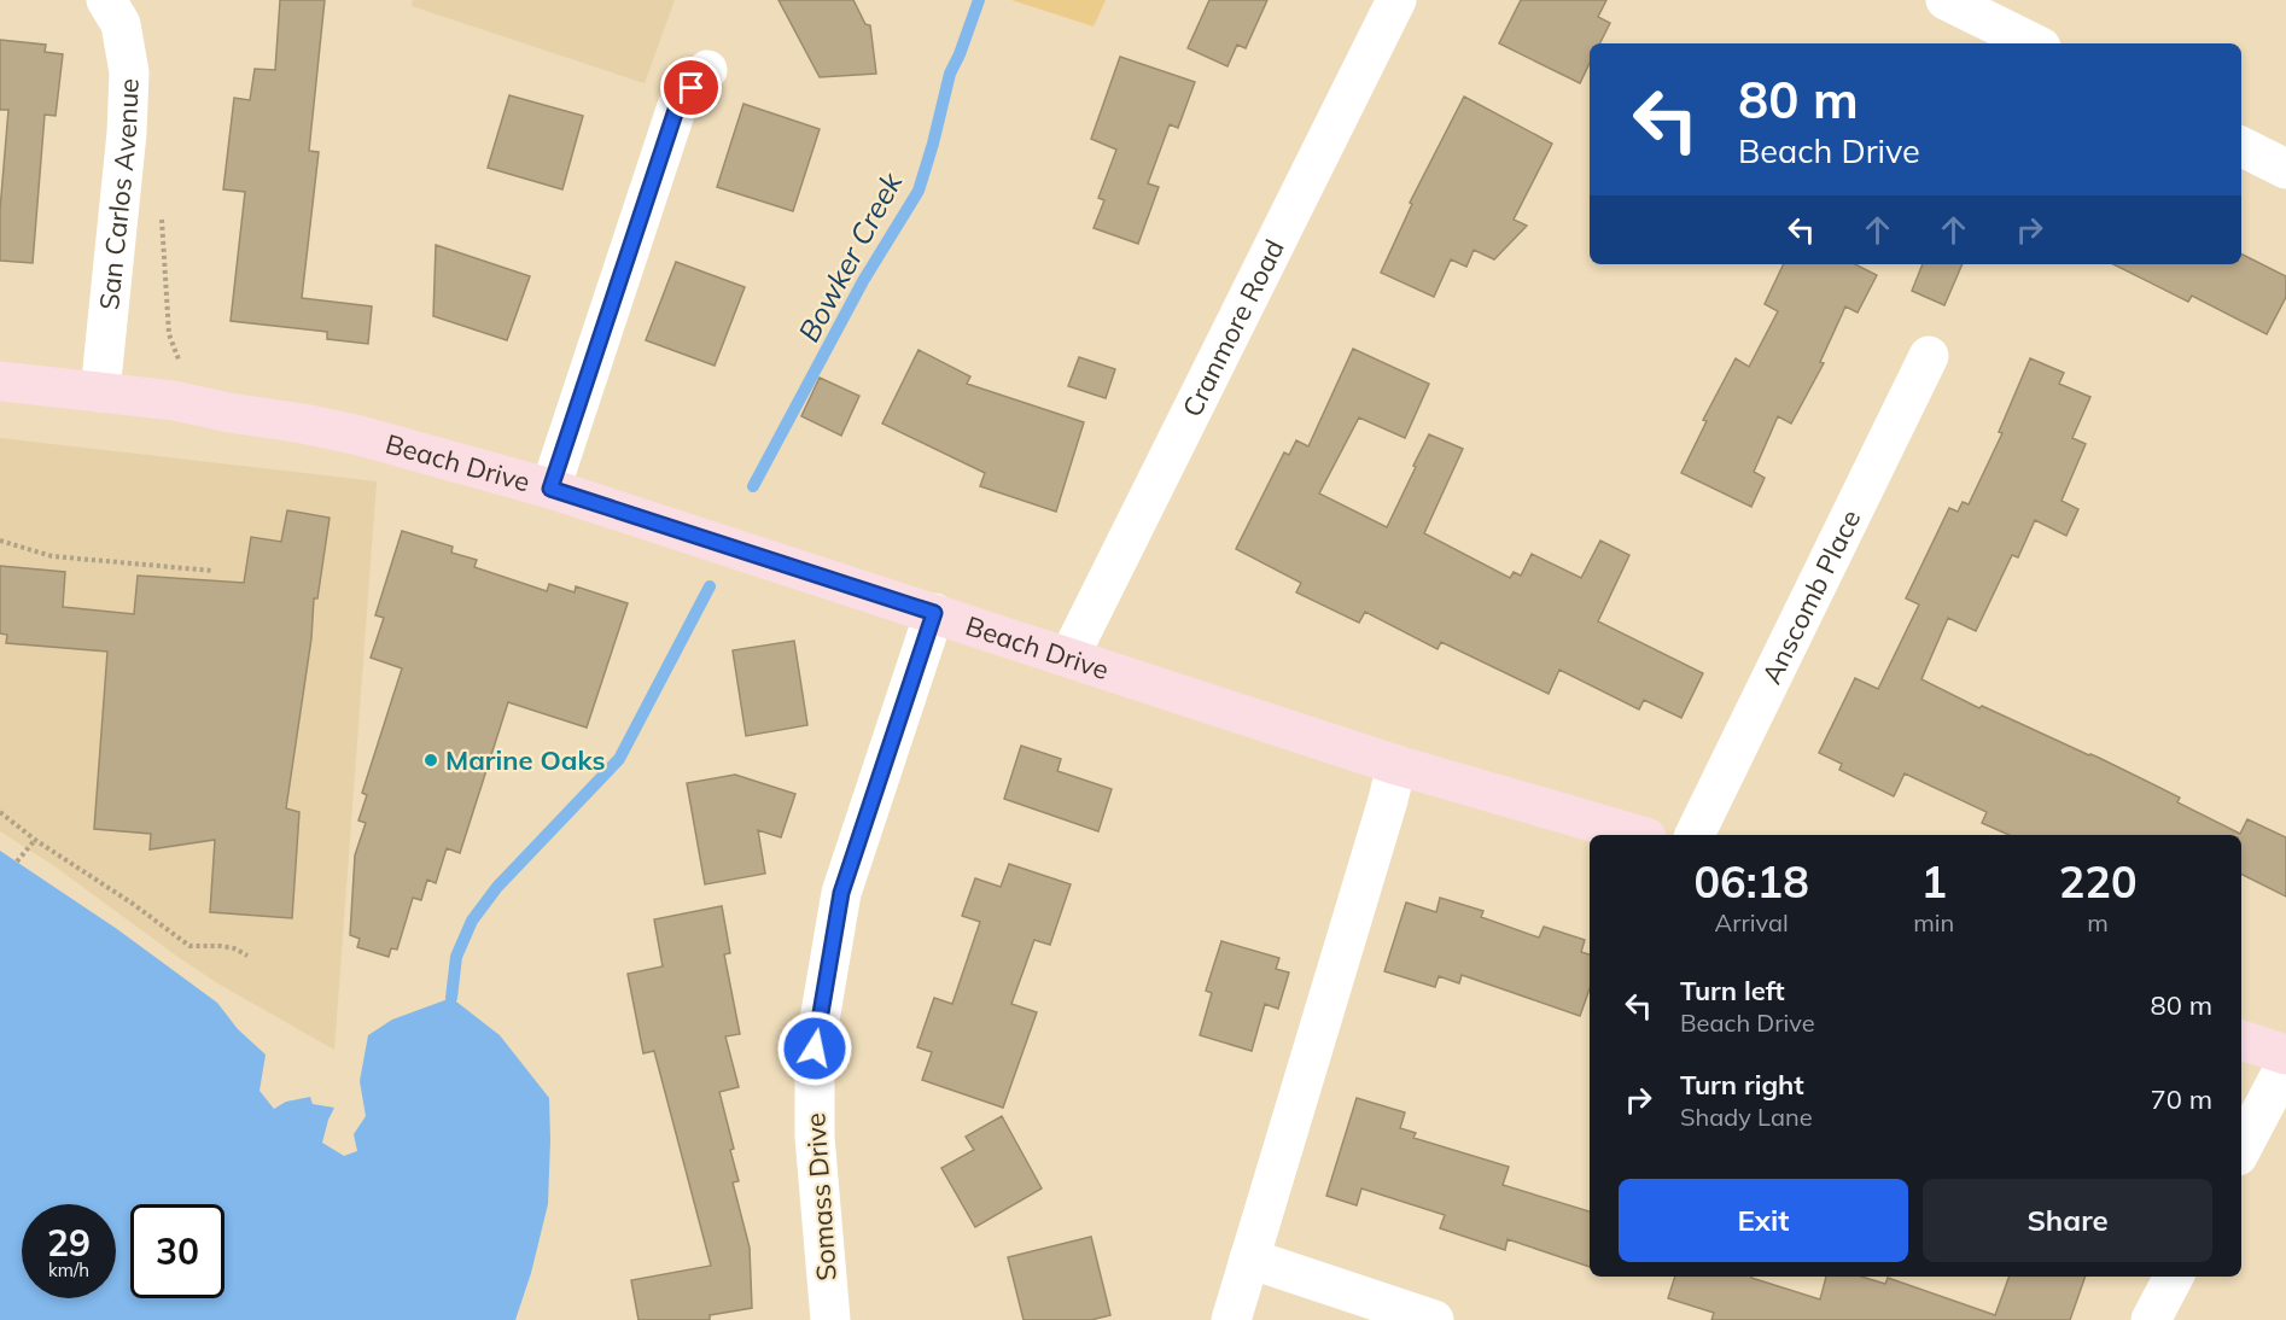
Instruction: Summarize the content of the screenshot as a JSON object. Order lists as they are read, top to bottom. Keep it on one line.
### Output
{"streets":{"main road":["Beach Drive"],"street":["San Carlos Avenue","Cranmore Road","Anscomb Place","Somass Drive"]},"crossings":[["San Carlos Avenue","Beach Drive"],["Cranmore Road","Beach Drive"],["Beach Drive","Somass Drive"]],"water":["Bowker Creek"],"places":["Marine Oaks"],"page":{"turn":["80 m","Beach Drive"],"eta":["06:18","Arrival","1","min","220","m"],"list":[{"name":"Turn left","note":"Beach Drive","value":"80 m"},{"name":"Turn right","note":"Shady Lane","value":"70 m"}],"buttons":["Exit","Share"],"speed":"29 km/h","limit":"30"}}
